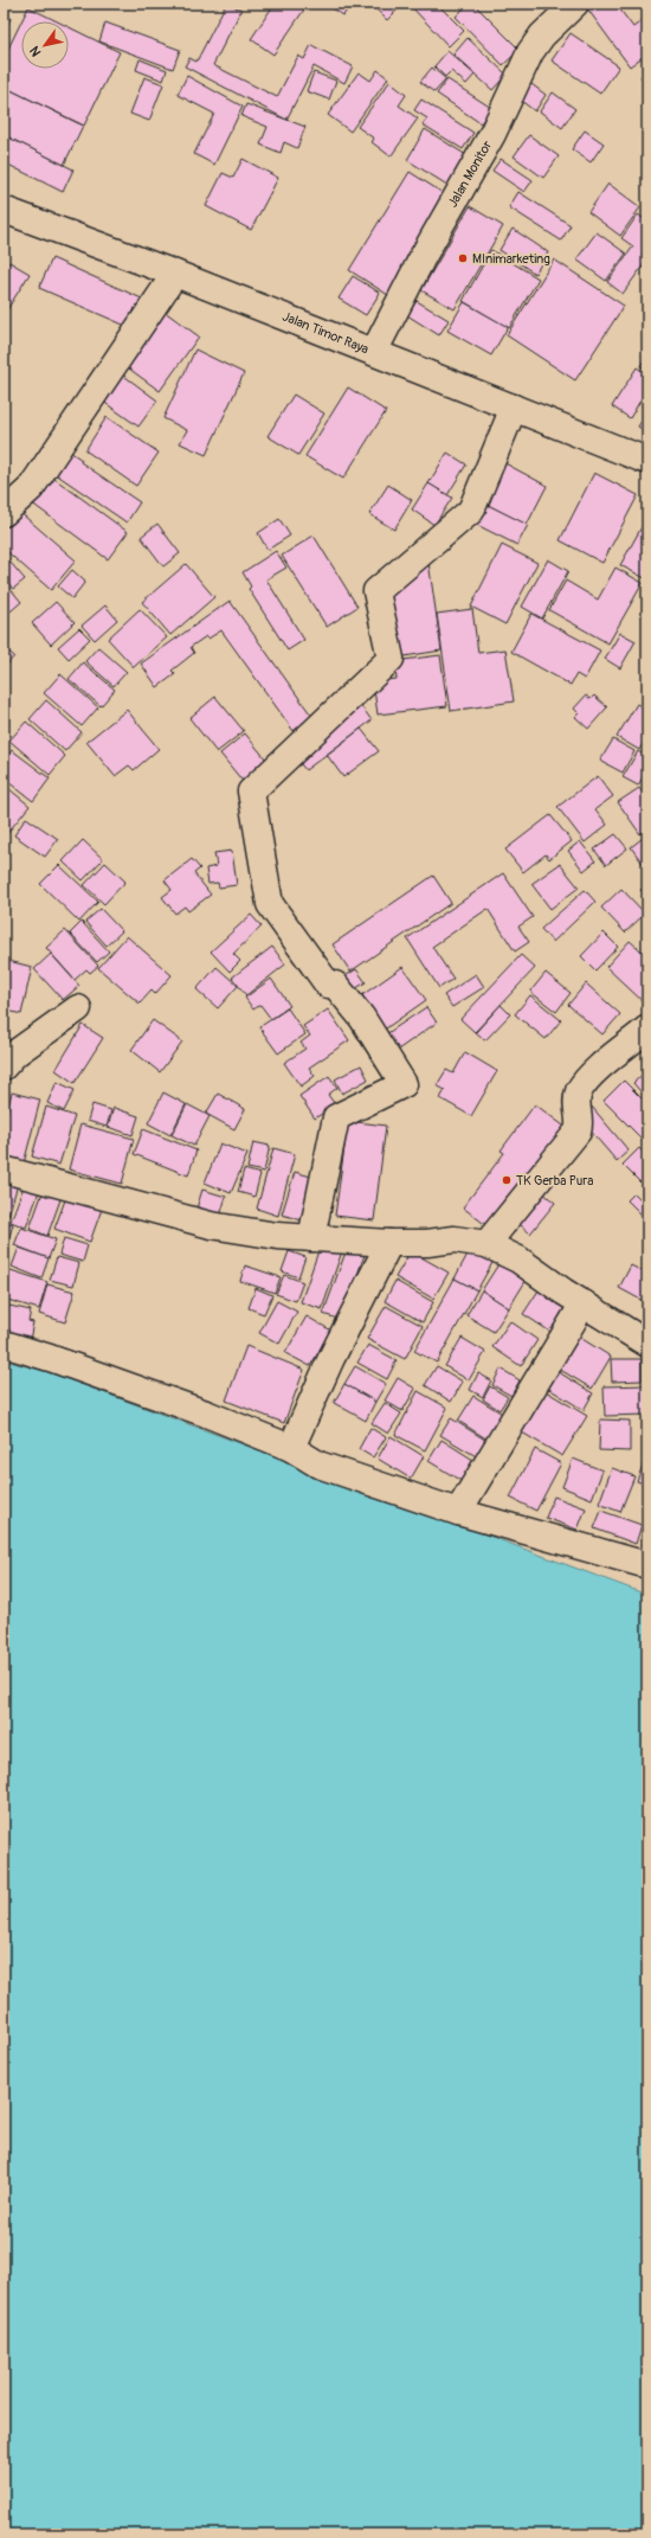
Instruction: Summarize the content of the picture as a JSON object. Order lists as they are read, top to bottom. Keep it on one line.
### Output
{"streets":{"main road":["Jalan Monitor","Jalan Timor Raya"]},"crossings":[["Jalan Monitor","Jalan Timor Raya"]],"places":["MInimarketing","TK Gerba Pura"],"north":"bottom left"}
